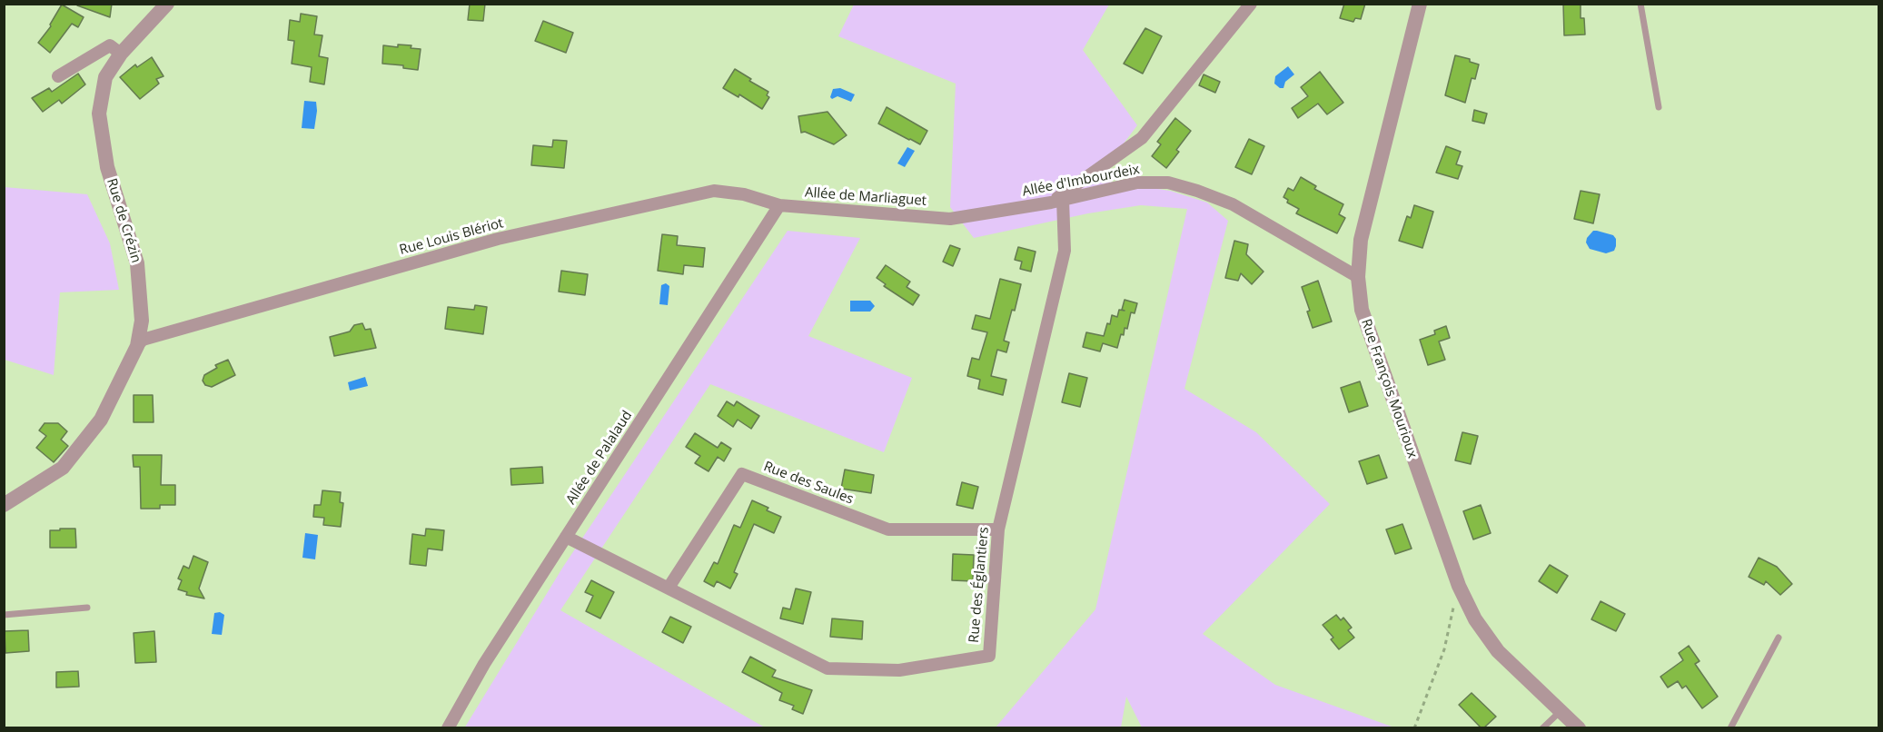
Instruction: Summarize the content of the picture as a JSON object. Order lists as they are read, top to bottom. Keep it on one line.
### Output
{"streets":{"street":["Allée d'Imbourdeix","Allée de Marliaguet","Rue de Crézin","Rue Louis Blériot","Rue François Mourioux","Allée de Palalaud","Rue des Saules","Rue des Églantiers"]},"crossings":[["Allée d'Imbourdeix","Allée de Marliaguet"],["Allée d'Imbourdeix","Rue François Mourioux"],["Allée d'Imbourdeix","Rue des Églantiers"],["Allée de Marliaguet","Rue Louis Blériot"],["Allée de Marliaguet","Allée de Palalaud"],["Rue de Crézin","Rue Louis Blériot"],["Rue Louis Blériot","Allée de Palalaud"],["Allée de Palalaud","Rue des Églantiers"],["Rue des Saules","Rue des Églantiers"]]}
